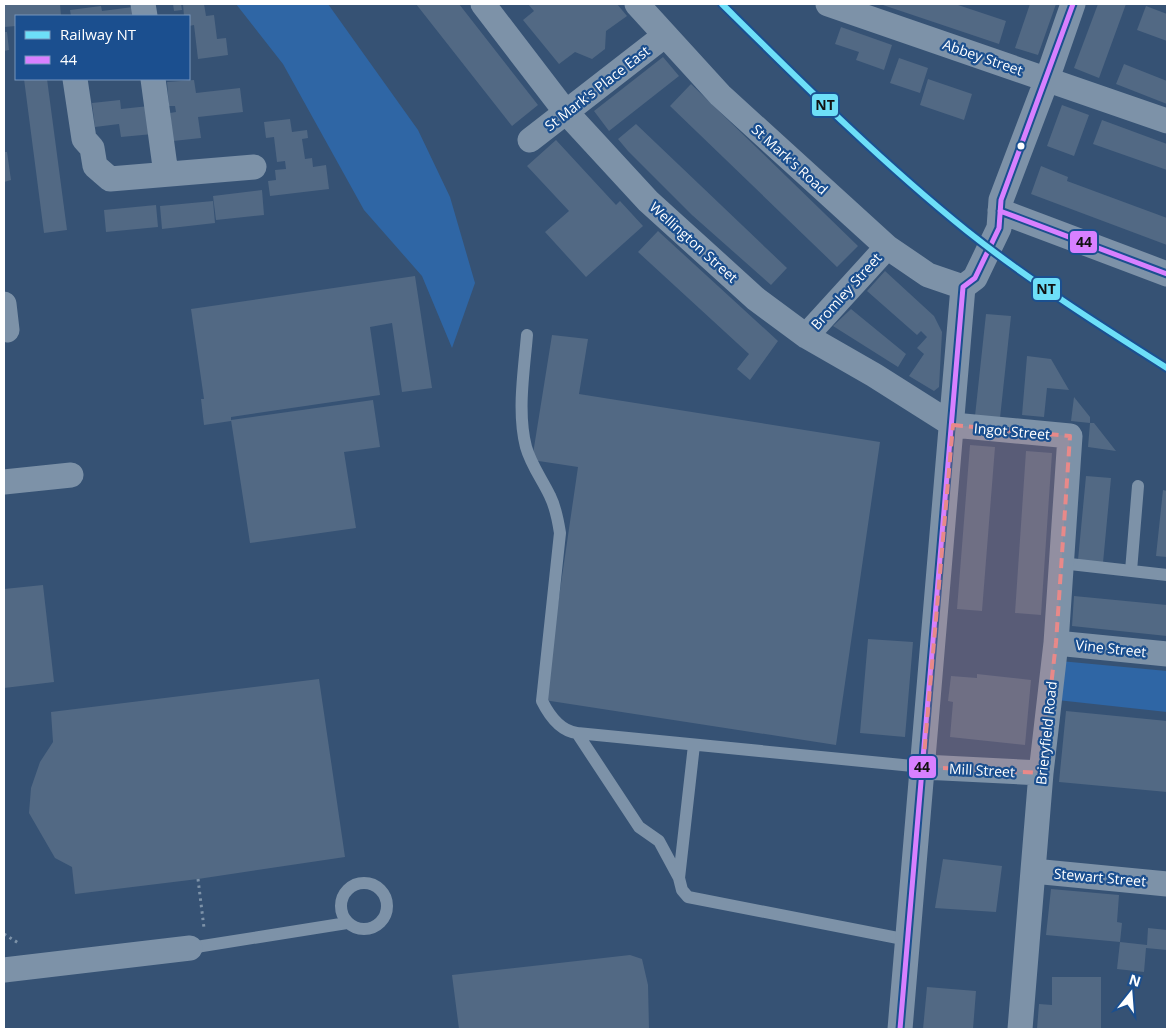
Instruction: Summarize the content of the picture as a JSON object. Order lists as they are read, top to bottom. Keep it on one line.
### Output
{"streets":{"street":["Abbey Street","St Mark's Place East","St Mark's Road","Wellington Street","Bromley Street","Ingot Street","Vine Street","Brieryfield Road","Mill Street","Stewart Street"]},"crossings":[["St Mark's Place East","St Mark's Road"],["St Mark's Place East","Wellington Street"],["St Mark's Road","Bromley Street"],["Wellington Street","Bromley Street"],["Wellington Street","Ingot Street"],["Ingot Street","Brieryfield Road"],["Vine Street","Brieryfield Road"],["Brieryfield Road","Mill Street"],["Brieryfield Road","Stewart Street"]],"lines":["rail line NT","transit line 44"],"legend":["Railway NT","44"],"north":"top"}
